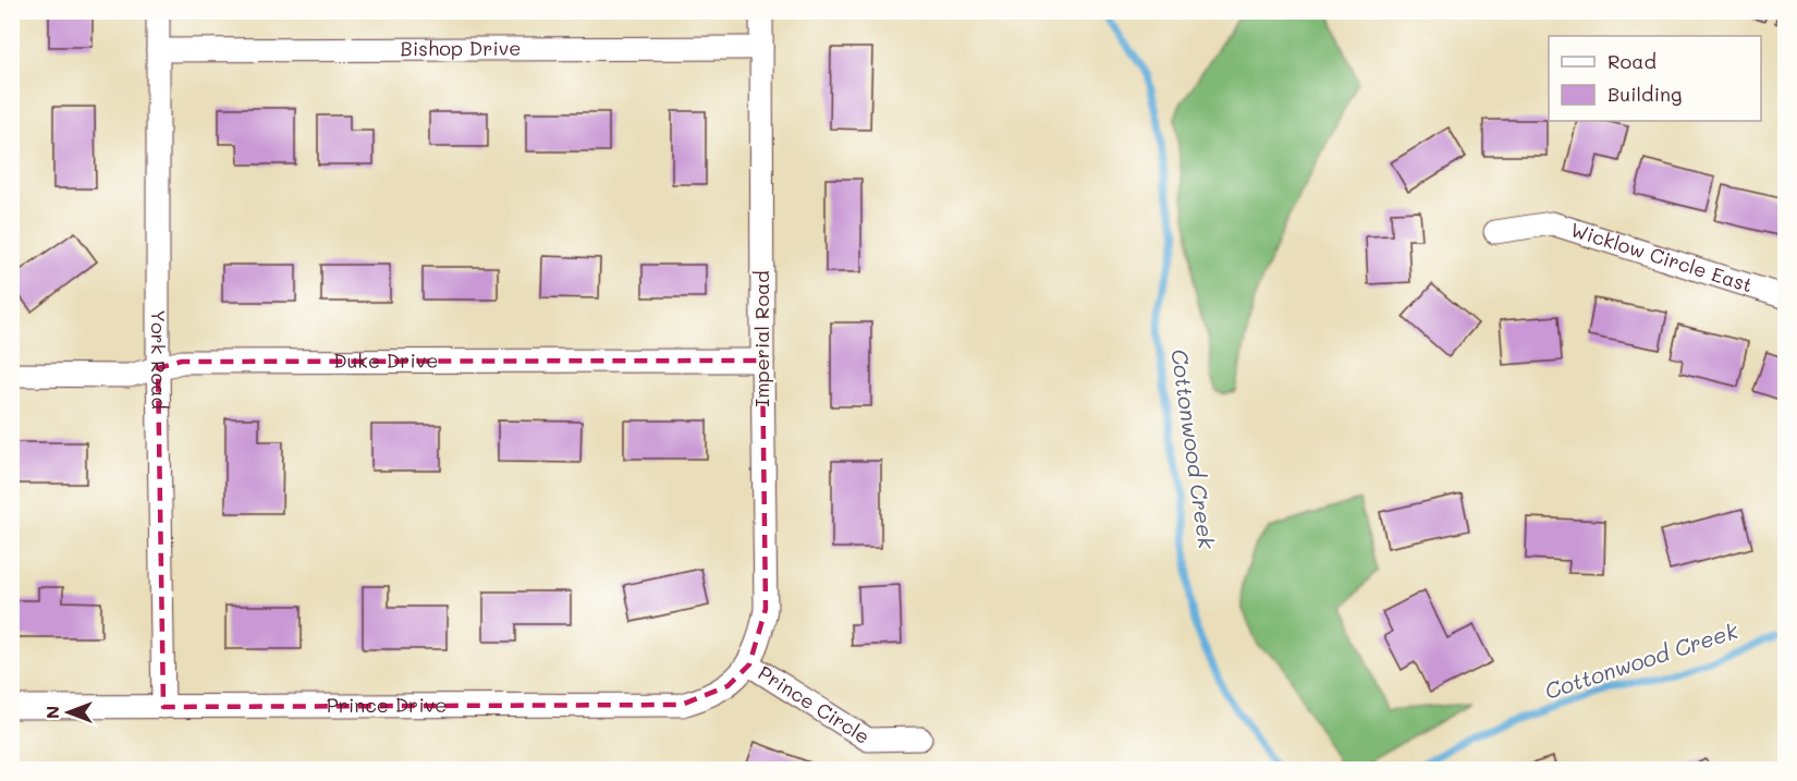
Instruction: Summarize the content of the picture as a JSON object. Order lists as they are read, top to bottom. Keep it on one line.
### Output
{"streets":{"street":["Bishop Drive","Wicklow Circle East","Imperial Road","York Road","Duke Drive","Prince Circle","Prince Drive"]},"crossings":[["Bishop Drive","Imperial Road"],["Bishop Drive","York Road"],["Imperial Road","Duke Drive"],["Imperial Road","Prince Circle"],["Imperial Road","Prince Drive"],["York Road","Duke Drive"],["York Road","Prince Drive"],["Prince Circle","Prince Drive"]],"water":["Cottonwood Creek"],"legend":["Road","Building"],"north":"left"}
